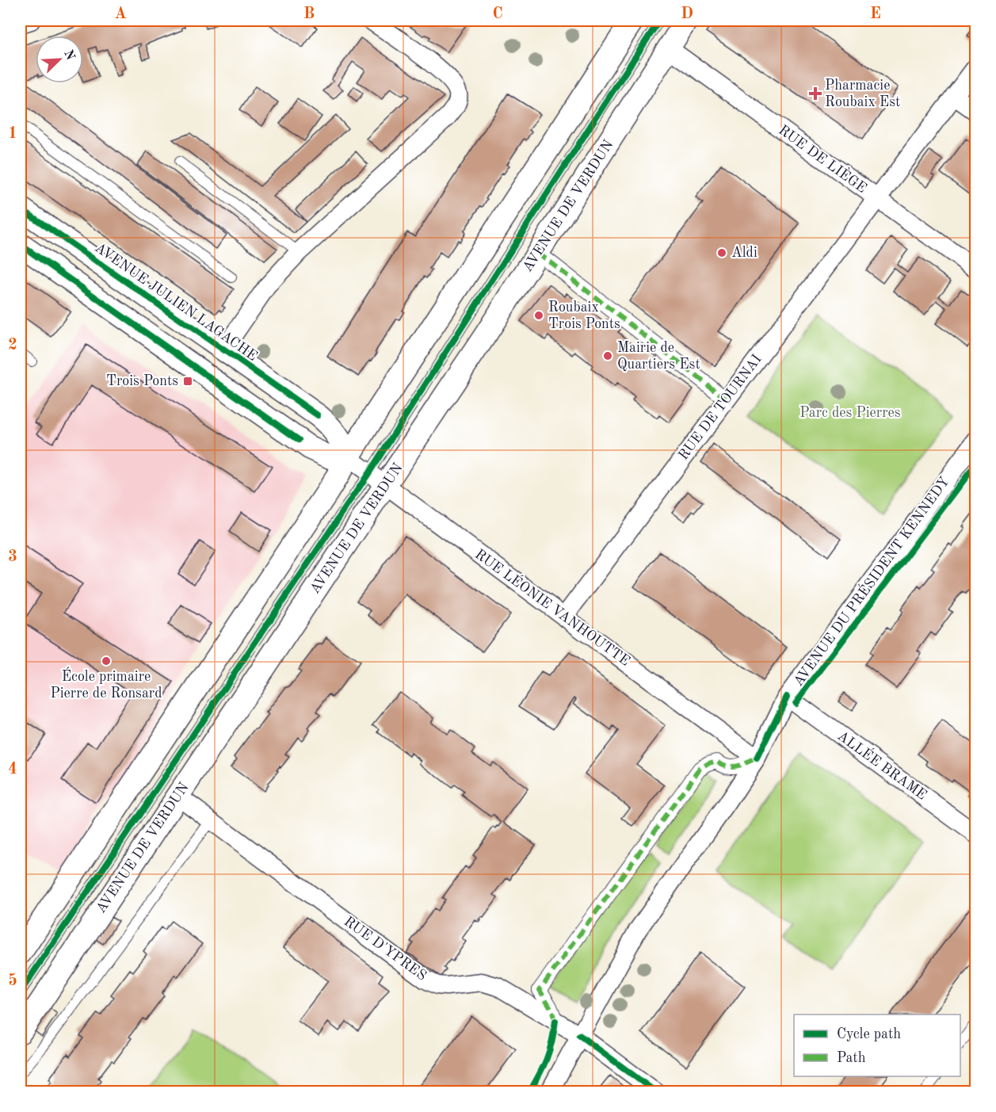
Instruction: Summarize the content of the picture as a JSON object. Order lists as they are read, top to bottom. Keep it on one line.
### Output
{"streets":{"street":["RUE DE LIÈGE","AVENUE DE VERDUN","AVENUE JULIEN LAGACHE","RUE DE TOURNAI","AVENUE DU PRÉSIDENT KENNEDY","RUE LÉONIE VANHOUTTE","ALLÉE BRAME","RUE D'YPRES"]},"crossings":[["RUE DE LIÈGE","AVENUE DE VERDUN"],["RUE DE LIÈGE","RUE DE TOURNAI"],["AVENUE DE VERDUN","RUE LÉONIE VANHOUTTE"],["AVENUE DE VERDUN","RUE D'YPRES"],["AVENUE JULIEN LAGACHE","RUE LÉONIE VANHOUTTE"],["RUE DE TOURNAI","RUE LÉONIE VANHOUTTE"],["AVENUE DU PRÉSIDENT KENNEDY","RUE LÉONIE VANHOUTTE"],["AVENUE DU PRÉSIDENT KENNEDY","ALLÉE BRAME"],["AVENUE DU PRÉSIDENT KENNEDY","RUE D'YPRES"]],"parks":["Parc des Pierres"],"places":{"health":["Pharmacie Roubaix Est"],"other":["Aldi","Roubaix Trois Ponts","Mairie de Quartiers Est","École primaire Pierre de Ronsard"],"transit":["Trois Ponts"]},"legend":["Cycle path","Path"],"north":"top right","grid":{"columns":["A","B","C","D","E"],"rows":["1","2","3","4","5"]}}
